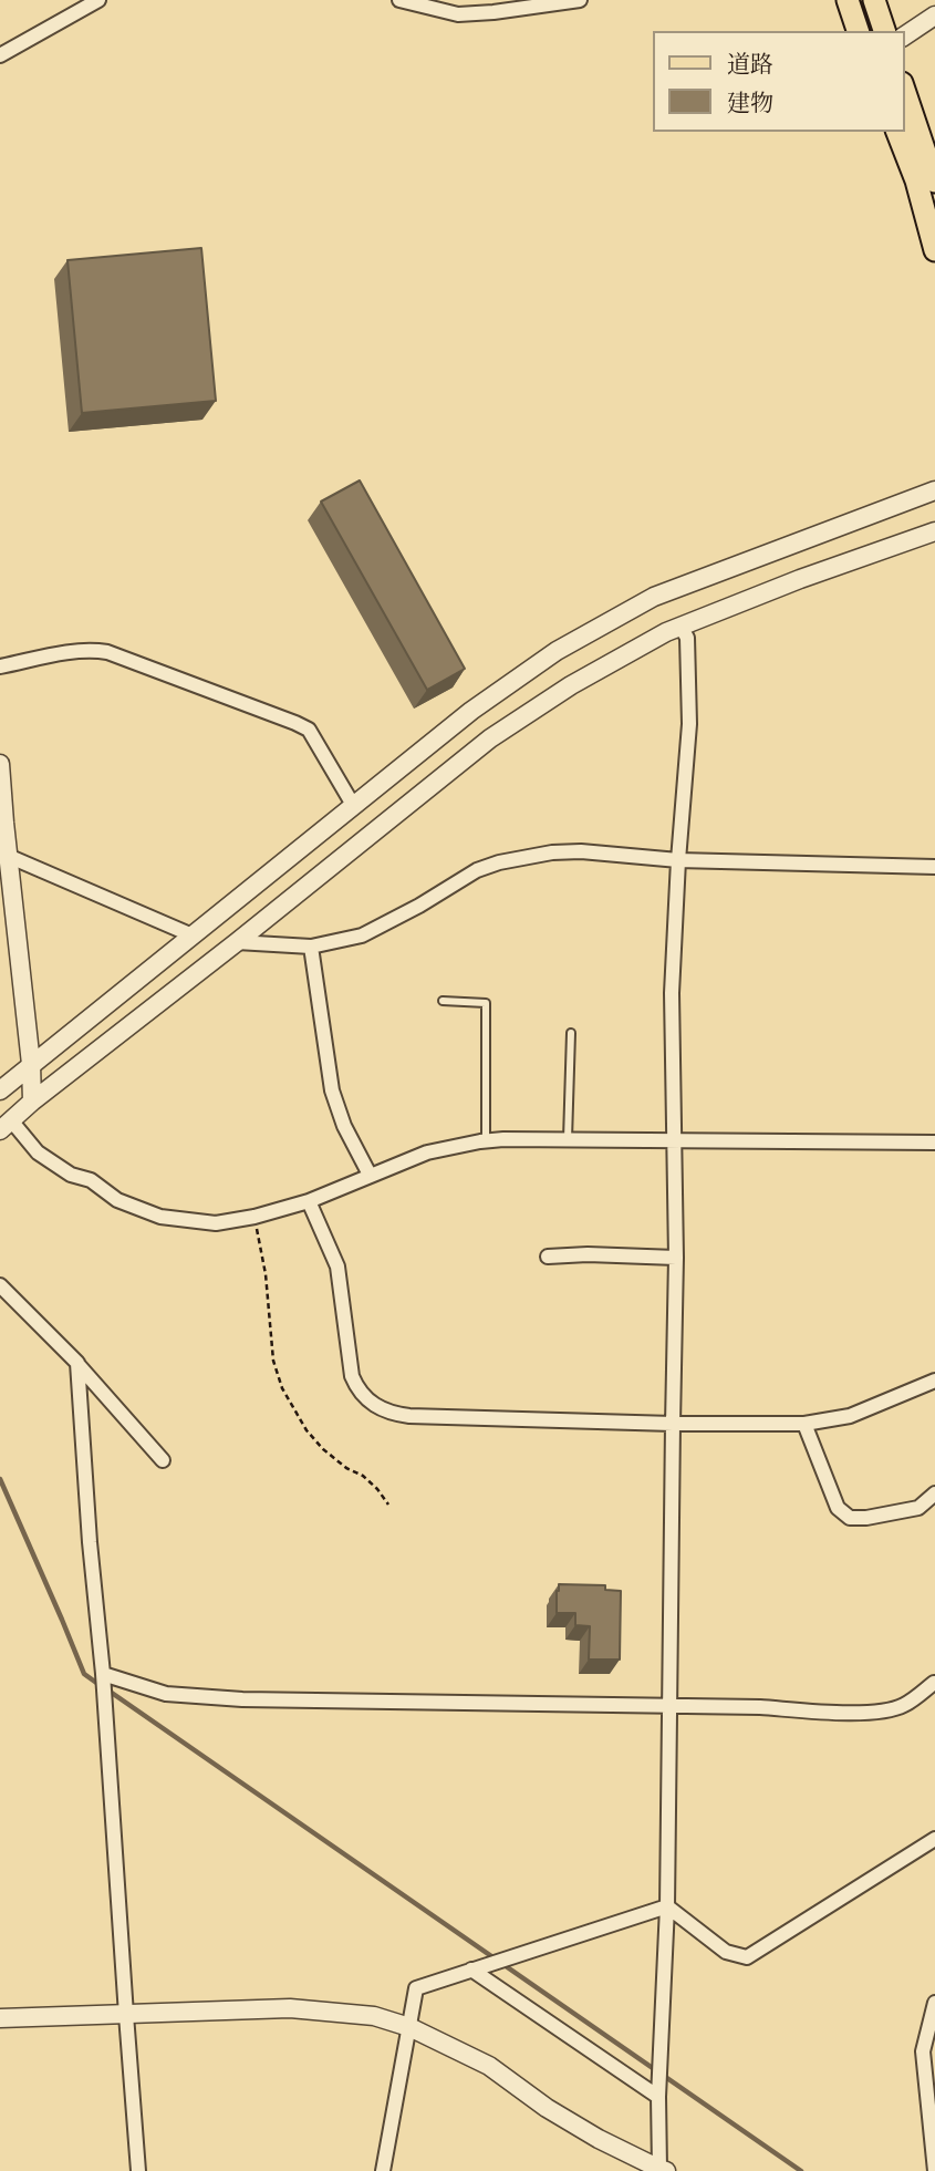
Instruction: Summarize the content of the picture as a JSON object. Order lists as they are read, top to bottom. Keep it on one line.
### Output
{"legend":["道路","建物"]}
